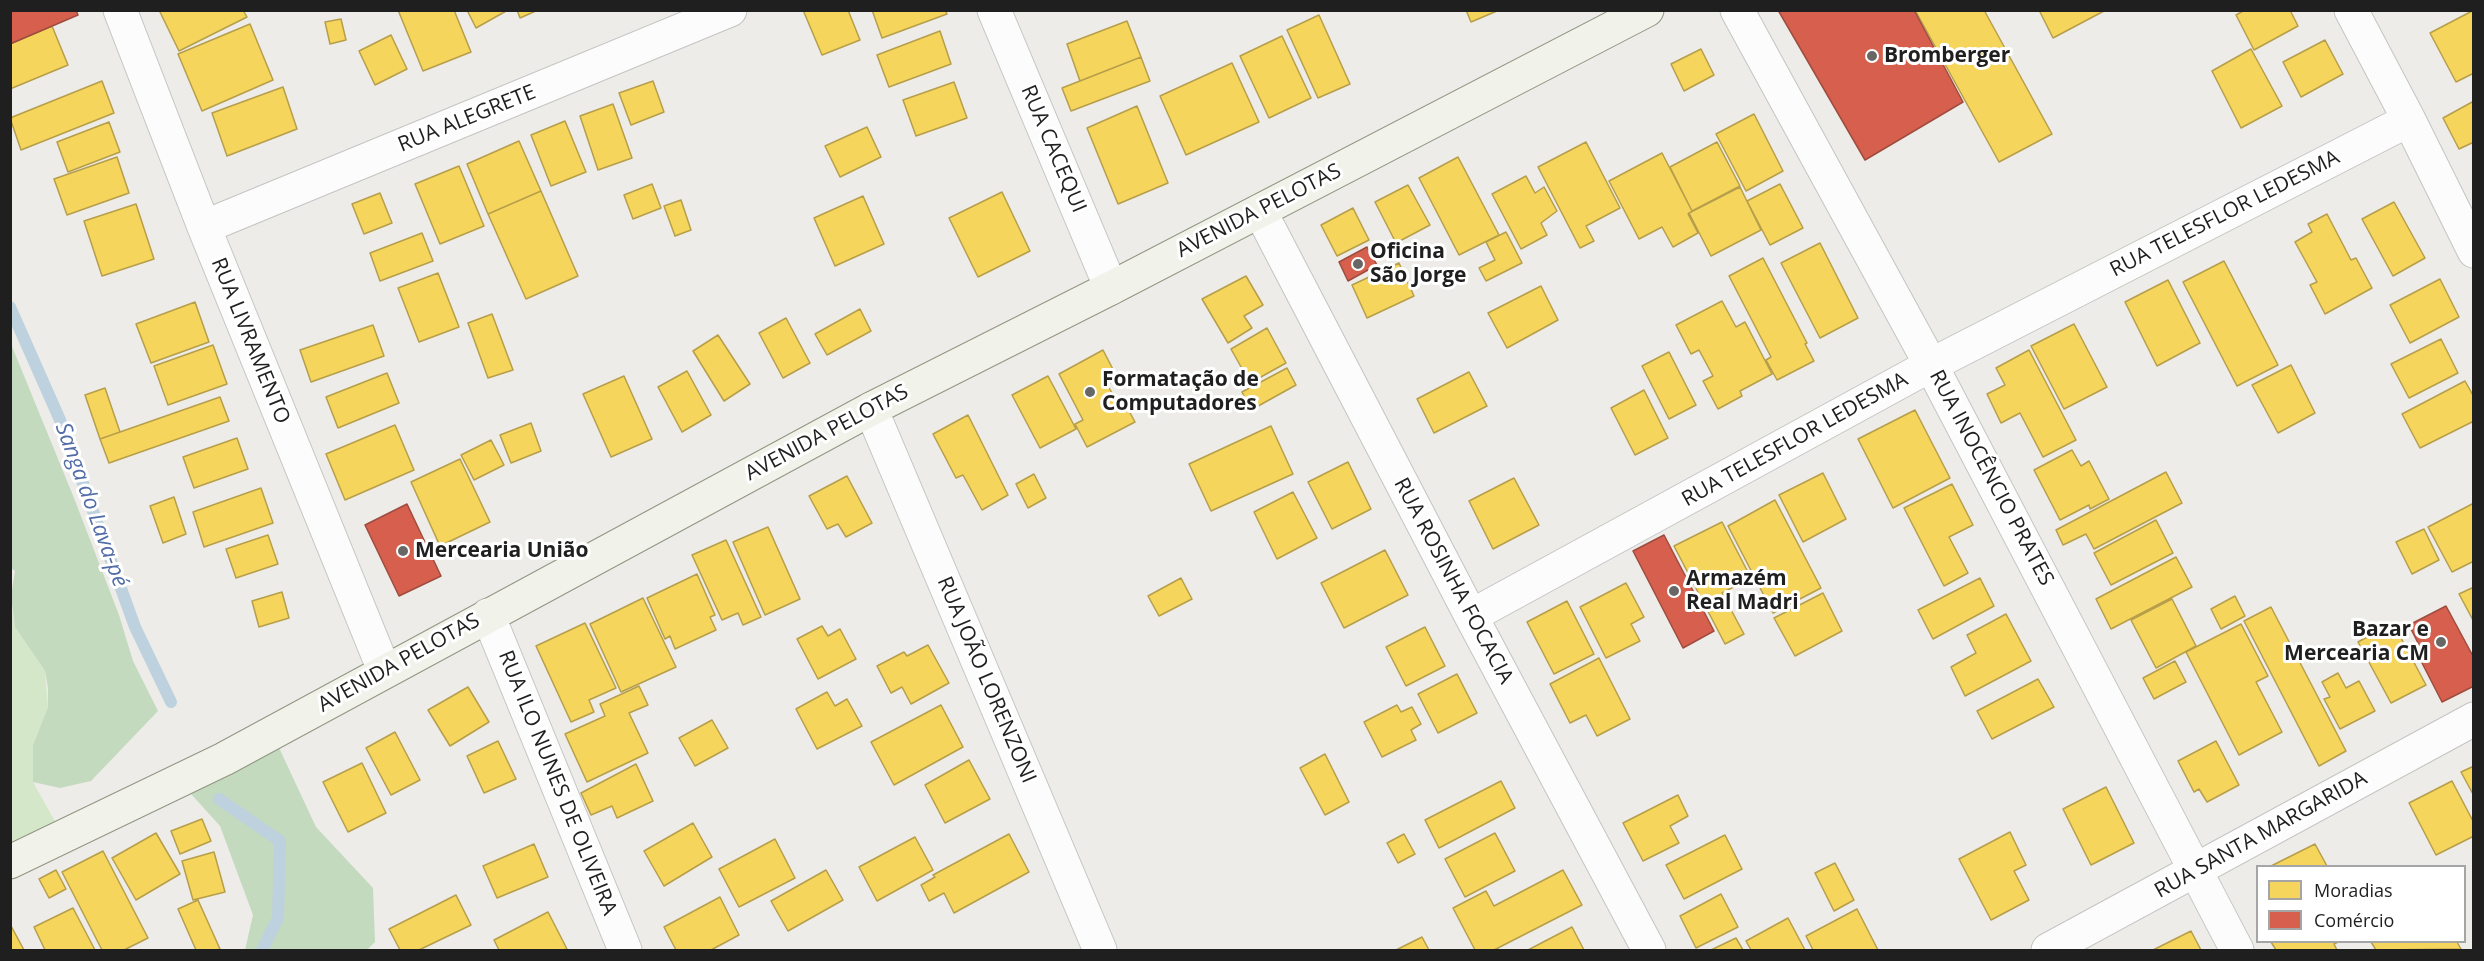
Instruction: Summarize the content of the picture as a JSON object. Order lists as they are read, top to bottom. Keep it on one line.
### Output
{"streets":{"street":["RUA ALEGRETE","RUA CACEQUI","AVENIDA PELOTAS","RUA TELESFLOR LEDESMA","RUA LIVRAMENTO","RUA INOCÊNCIO PRATES","RUA ROSINHA FOCACIA","RUA JOÃO LORENZONI","RUA ILO NUNES DE OLIVEIRA","RUA SANTA MARGARIDA"]},"crossings":[["RUA ALEGRETE","RUA LIVRAMENTO"],["RUA CACEQUI","AVENIDA PELOTAS"],["AVENIDA PELOTAS","RUA LIVRAMENTO"],["AVENIDA PELOTAS","RUA ROSINHA FOCACIA"],["AVENIDA PELOTAS","RUA JOÃO LORENZONI"],["AVENIDA PELOTAS","RUA ILO NUNES DE OLIVEIRA"],["RUA TELESFLOR LEDESMA","RUA INOCÊNCIO PRATES"],["RUA TELESFLOR LEDESMA","RUA ROSINHA FOCACIA"],["RUA INOCÊNCIO PRATES","RUA SANTA MARGARIDA"]],"water":["Sanga do Lava-pé"],"places":["Bromberger","Oficina São Jorge","Formatação de Computadores","Mercearia União","Armazém Real Madri","Bazar e Mercearia CM"],"legend":["Moradias","Comércio"]}
